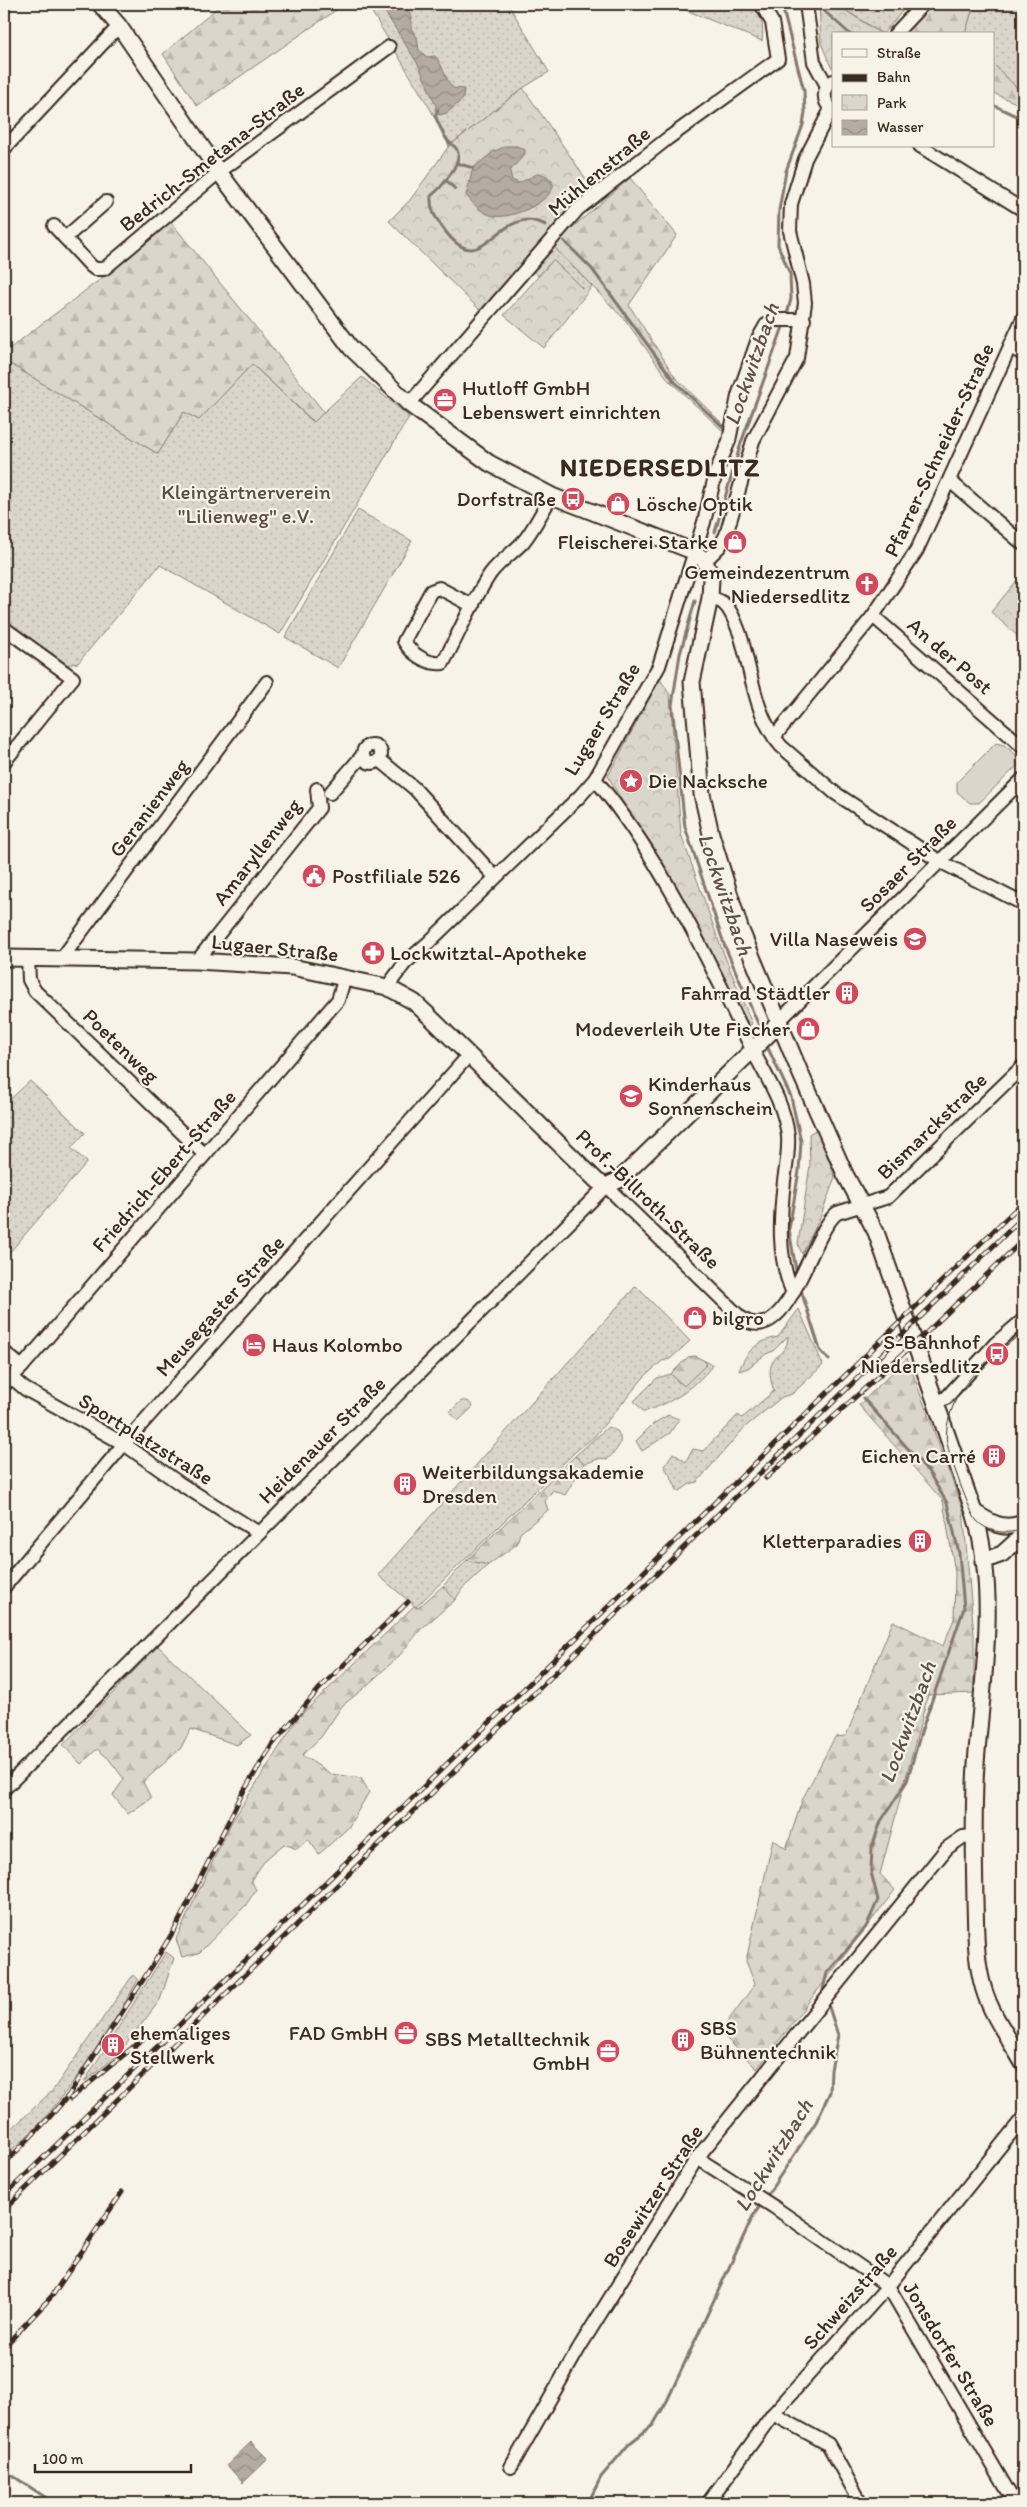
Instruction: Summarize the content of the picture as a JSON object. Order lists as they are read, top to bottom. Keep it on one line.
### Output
{"streets":{"street":["Bedrich-Smetana-Straße","Mühlenstraße","Pfarrer-Schneider-Straße","An der Post","Lugaer Straße","Geranienweg","Amaryllenweg","Sosaer Straße","Poetenweg","Bismarckstraße","Friedrich-Ebert-Straße","Prof.-Billroth-Straße","Meusegaster Straße","Sportplatzstraße","Heidenauer Straße","Bosewitzer Straße","Schweizstraße","Jonsdorfer Straße"]},"crossings":[["Pfarrer-Schneider-Straße","An der Post"],["Lugaer Straße","Geranienweg"],["Lugaer Straße","Amaryllenweg"],["Lugaer Straße","Poetenweg"],["Lugaer Straße","Friedrich-Ebert-Straße"],["Lugaer Straße","Prof.-Billroth-Straße"],["Sosaer Straße","Heidenauer Straße"],["Poetenweg","Friedrich-Ebert-Straße"],["Bismarckstraße","Prof.-Billroth-Straße"],["Friedrich-Ebert-Straße","Sportplatzstraße"],["Prof.-Billroth-Straße","Meusegaster Straße"],["Prof.-Billroth-Straße","Heidenauer Straße"],["Meusegaster Straße","Sportplatzstraße"],["Sportplatzstraße","Heidenauer Straße"],["Bosewitzer Straße","Jonsdorfer Straße"],["Schweizstraße","Jonsdorfer Straße"]],"districts":["NIEDERSEDLITZ"],"water":["Lockwitzbach"],"parks":["Kleingärtnerverein \"Lilienweg\" e.V."],"places":{"office":["Hutloff GmbH Lebenswert einrichten","FAD GmbH","SBS Metalltechnik GmbH"],"bus stop":["Dorfstraße","S-Bahnhof Niedersedlitz"],"shop":["Lösche Optik","Fleischerei Starke","Modeverleih Ute Fischer","bilgro"],"church":["Gemeindezentrum Niedersedlitz"],"place":["Die Nacksche"],"public building":["Postfiliale 526"],"school or university":["Villa Naseweis","Kinderhaus Sonnenschein"],"pharmacy":["Lockwitztal-Apotheke"],"building":["Fahrrad Städtler","Eichen Carré","Weiterbildungsakademie Dresden","Kletterparadies","SBS Bühnentechnik","ehemaliges Stellwerk"],"hotel":["Haus Kolombo"]},"legend":["Straße","Bahn","Park","Wasser"],"scale_bar":"100 m"}
